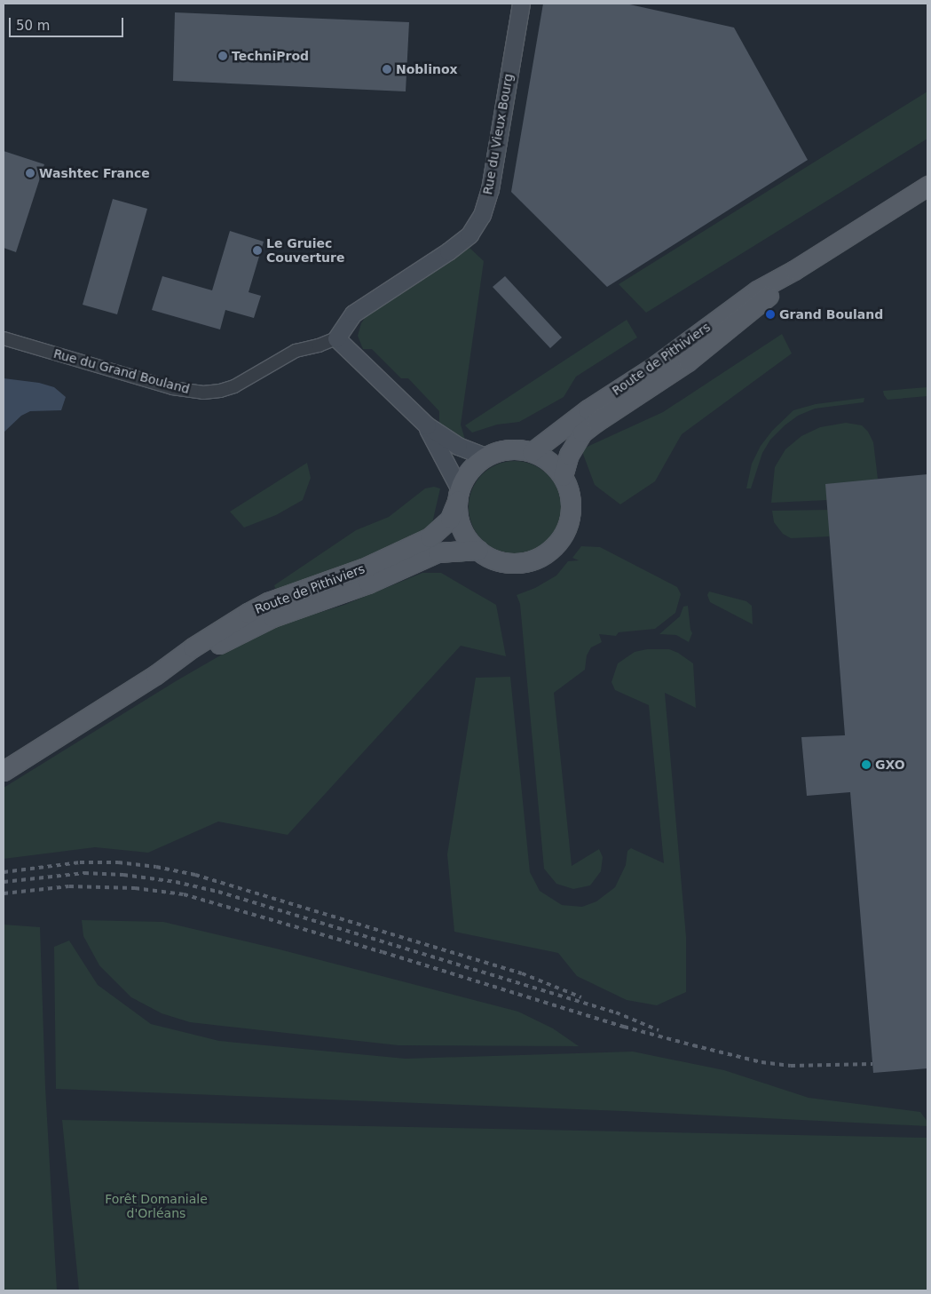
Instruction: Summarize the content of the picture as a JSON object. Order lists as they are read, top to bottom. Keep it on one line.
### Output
{"streets":{"main road":["Route de Pithiviers"],"street":["Rue du Vieux Bourg","Rue du Grand Bouland"]},"crossings":[["Rue du Vieux Bourg","Rue du Grand Bouland"]],"parks":["Forêt Domaniale d'Orléans"],"places":["TechniProd","Noblinox","Washtec France","Le Gruiec Couverture","Grand Bouland","GXO"],"scale_bar":"50 m"}
